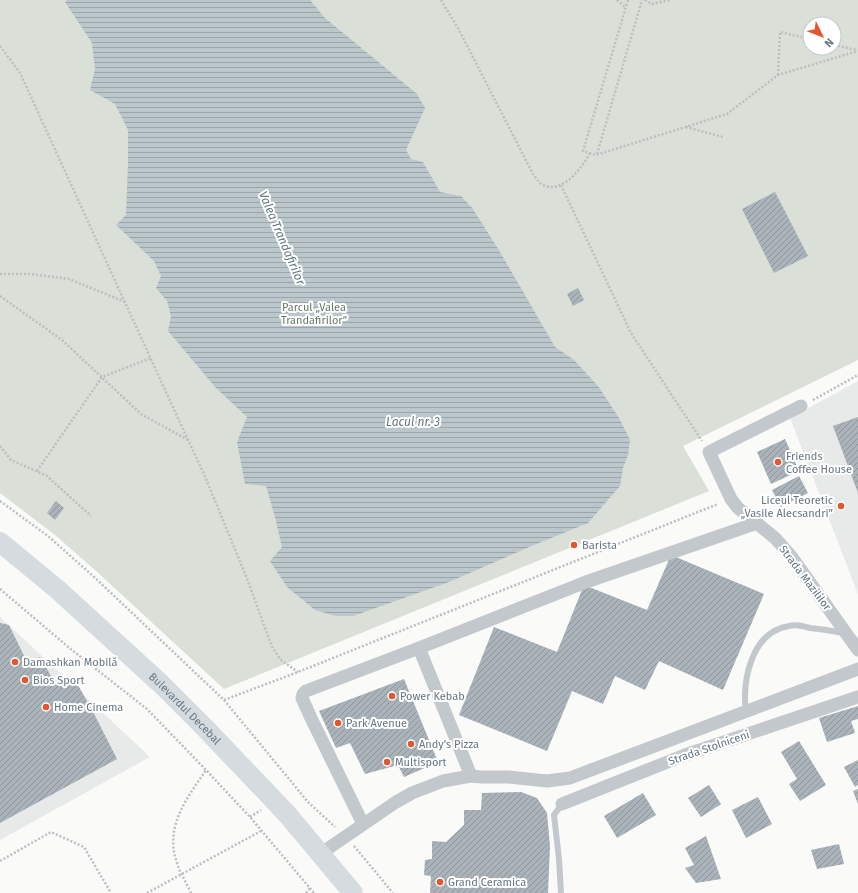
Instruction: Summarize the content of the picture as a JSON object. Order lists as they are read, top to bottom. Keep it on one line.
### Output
{"streets":{"main road":["Bulevardul Decebal"],"street":["Strada Mazililor","Strada Stolniceni"]},"water":["Valea Trandafirilor","Lacul nr. 3"],"parks":["Parcul „Valea Trandafirilor”"],"places":["Friends Coffee House","Liceul Teoretic „Vasile Alecsandri”","Barista","Damashkan Mobilă","Bios Sport","Power Kebab","Home Cinema","Park Avenue","Andy's Pizza","Multisport","Grand Ceramica"],"north":"bottom right"}
